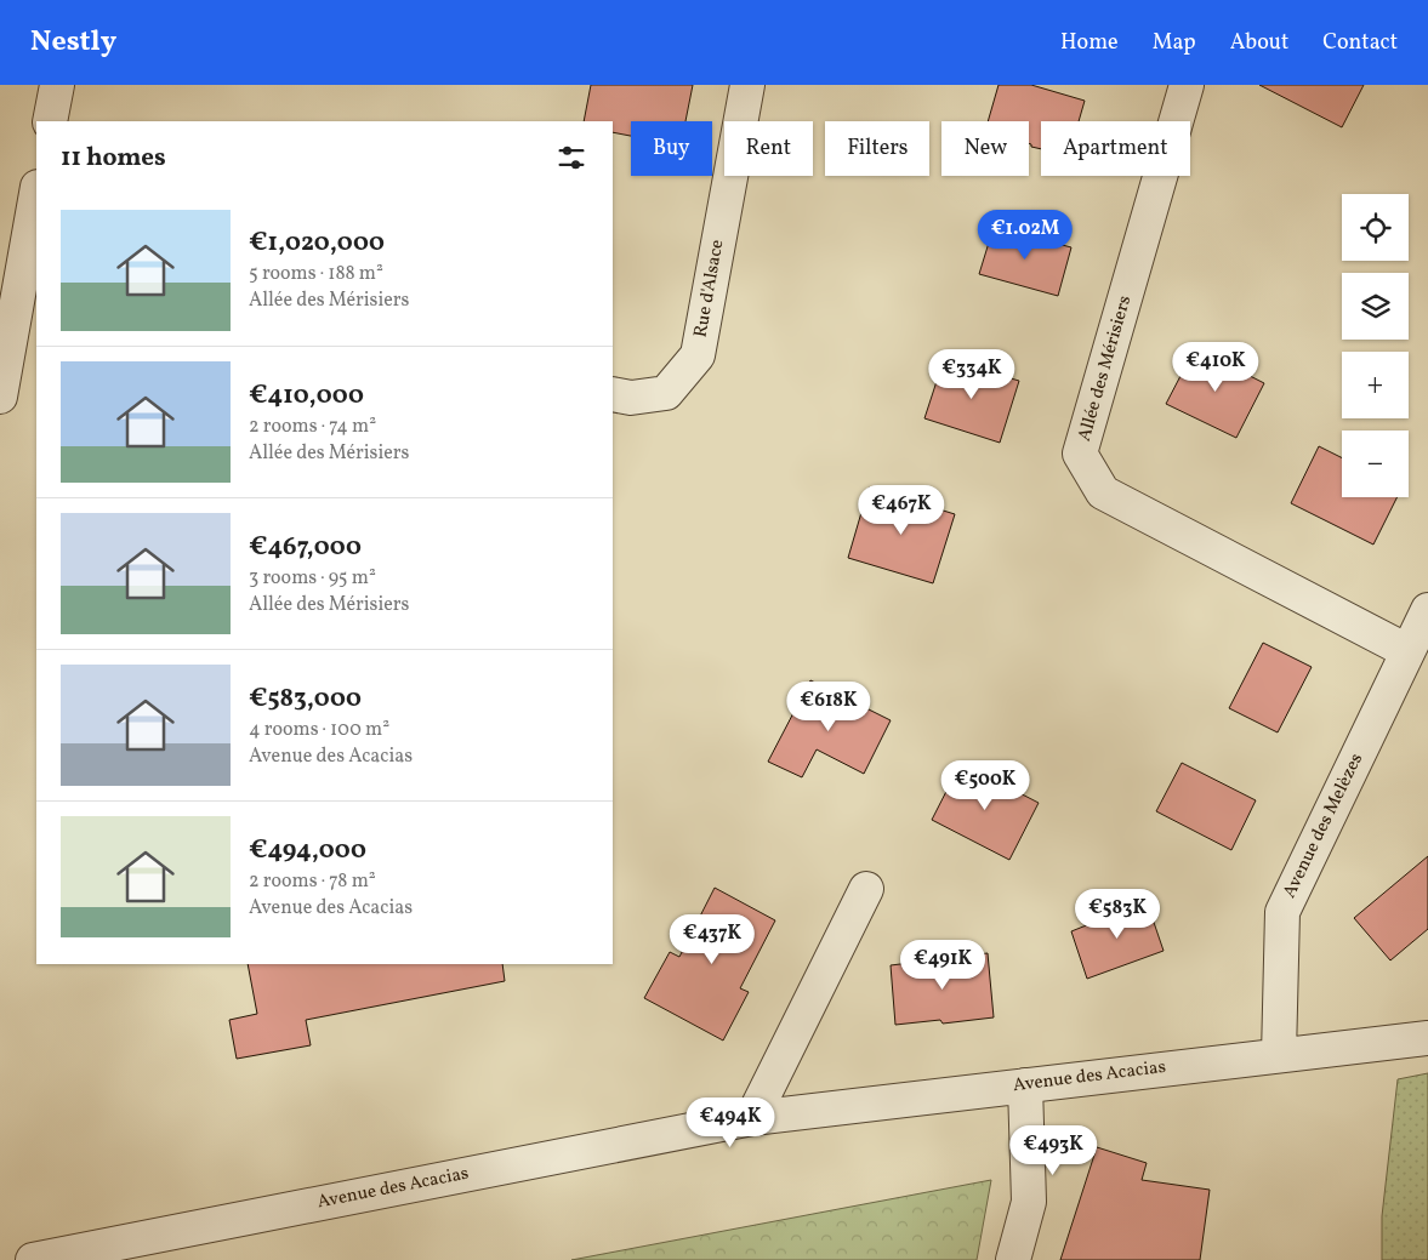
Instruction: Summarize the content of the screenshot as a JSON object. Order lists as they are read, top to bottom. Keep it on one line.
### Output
{"streets":{"street":["Rue d'Alsace","Allée des Mérisiers","Avenue des Melèzes","Avenue des Acacias"]},"crossings":[["Allée des Mérisiers","Avenue des Melèzes"],["Avenue des Melèzes","Avenue des Acacias"]],"page":{"header":"Nestly","nav":["Home","Map","About","Contact"],"chip":["Buy","Rent","Filters","New","Apartment"],"heading":"11 homes","map_buttons":["+","−"],"list":[{"name":"€1,020,000","note":"5 rooms · 188 m² · Allée des Mérisiers"},{"name":"€410,000","note":"2 rooms · 74 m² · Allée des Mérisiers"},{"name":"€467,000","note":"3 rooms · 95 m² · Allée des Mérisiers"},{"name":"€583,000","note":"4 rooms · 100 m² · Avenue des Acacias"},{"name":"€494,000","note":"2 rooms · 78 m² · Avenue des Acacias"}],"price":["€1.02M","€410K","€334K","€467K","€618K","€500K","€583K","€437K","€491K","€494K","€493K"]}}
